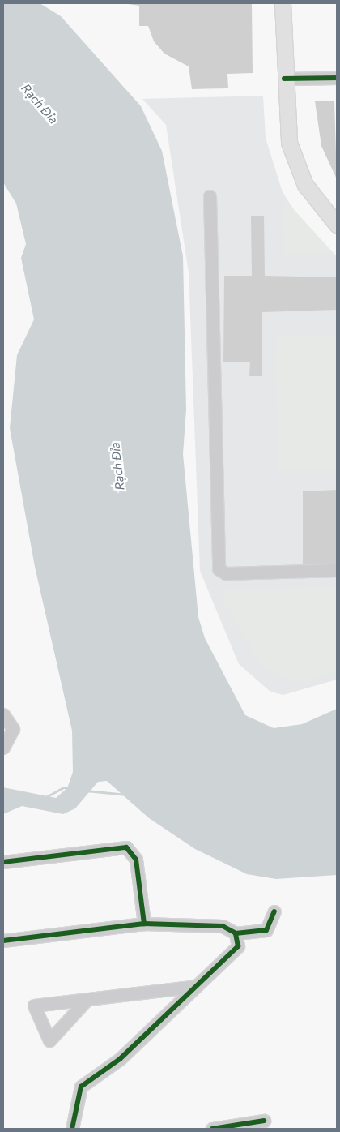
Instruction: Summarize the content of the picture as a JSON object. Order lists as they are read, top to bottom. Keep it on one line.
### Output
{"water":["Rạch Đỉa"]}
